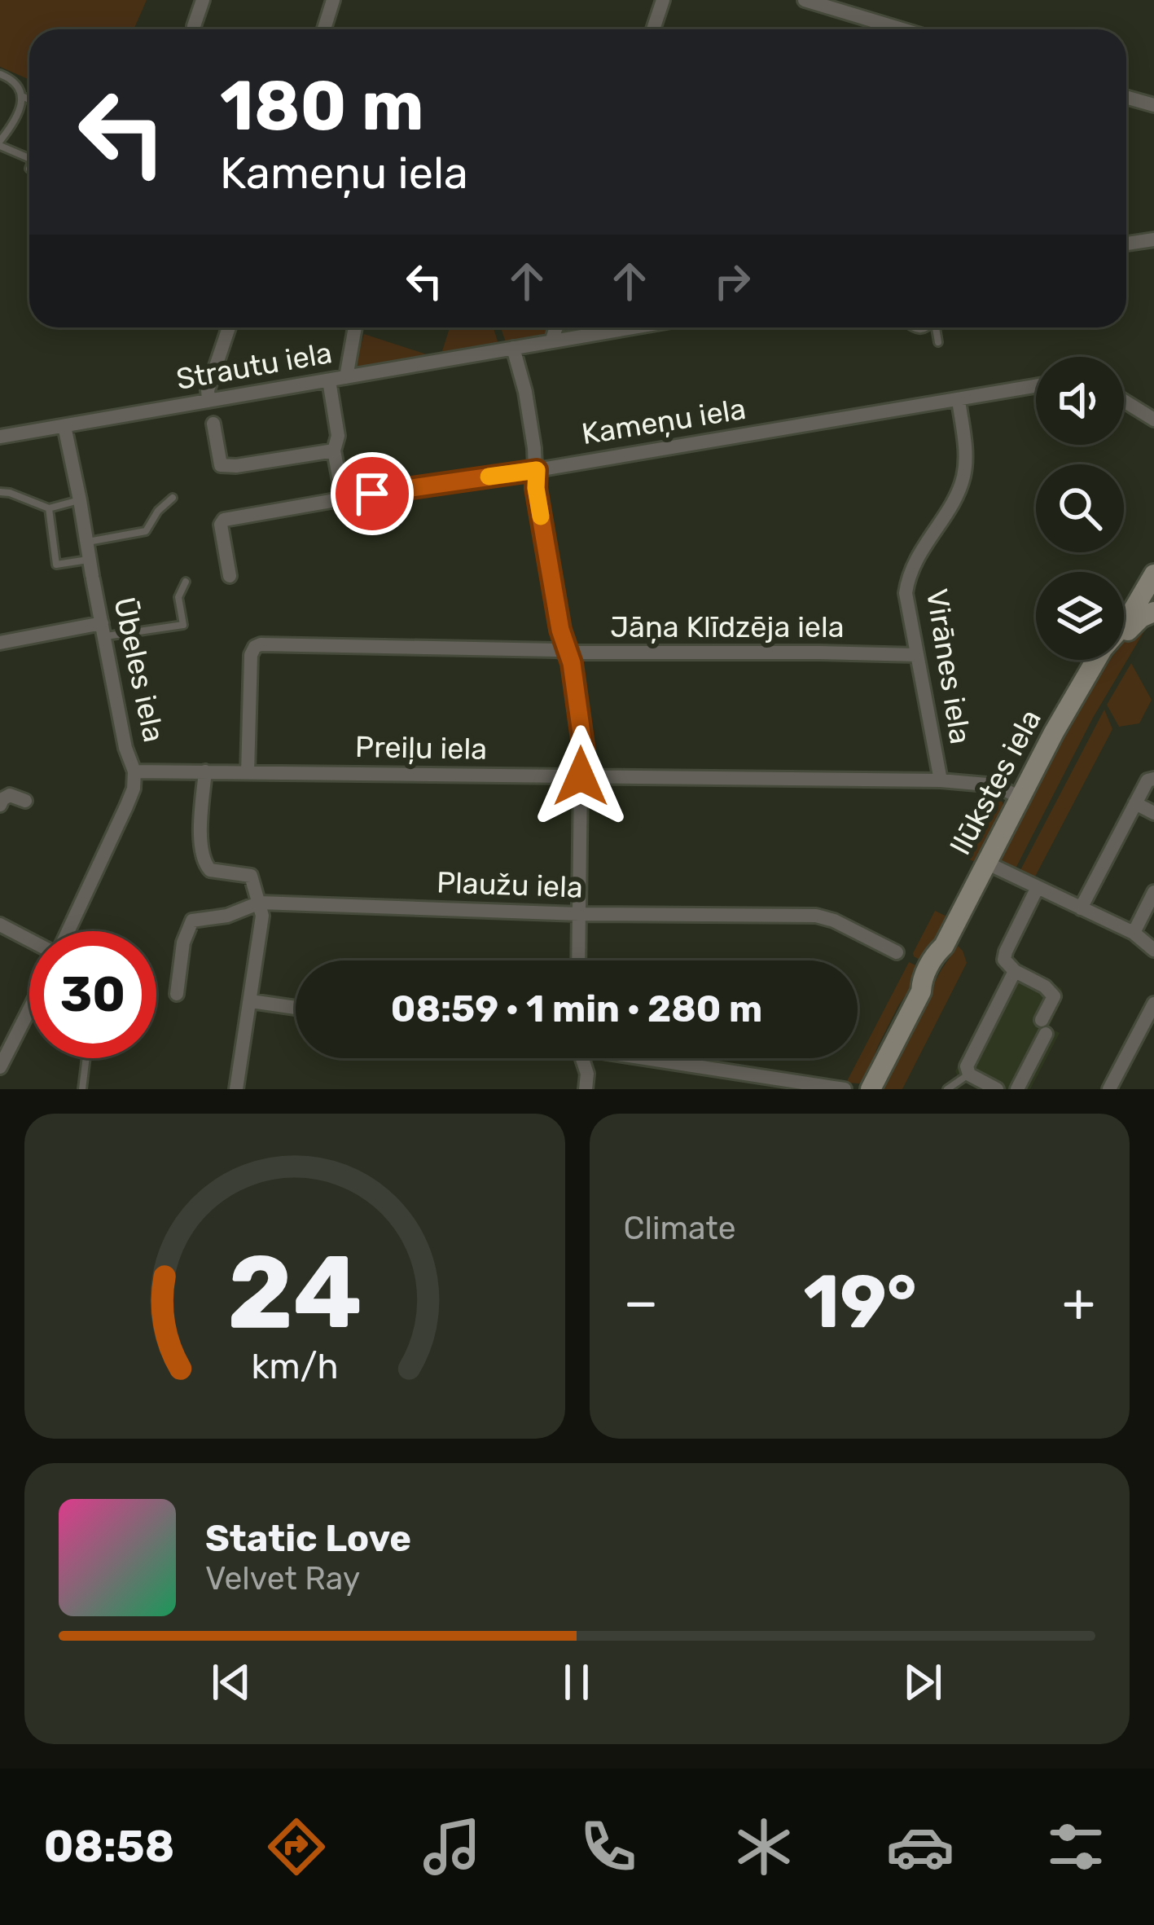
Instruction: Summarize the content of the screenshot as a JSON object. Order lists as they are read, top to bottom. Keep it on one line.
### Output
{"streets":{"street":["Strautu iela","Kameņu iela","Jāņa Klīdzēja iela","Virānes iela","Ūbeles iela","Preiļu iela","Ilūkstes iela","Plaužu iela"]},"crossings":[["Strautu iela","Ūbeles iela"],["Kameņu iela","Virānes iela"],["Jāņa Klīdzēja iela","Virānes iela"],["Jāņa Klīdzēja iela","Preiļu iela"],["Virānes iela","Preiļu iela"],["Ūbeles iela","Preiļu iela"],["Preiļu iela","Ilūkstes iela"]],"page":{"turn":["180 m","Kameņu iela"],"limit":"30","trip":"08:59 · 1 min · 280 m","tile":"Climate","heat":["−","19°","+"],"song":["Static Love","Velvet Ray"],"tabs":"08:58","gauge":["24","km/h"]}}
